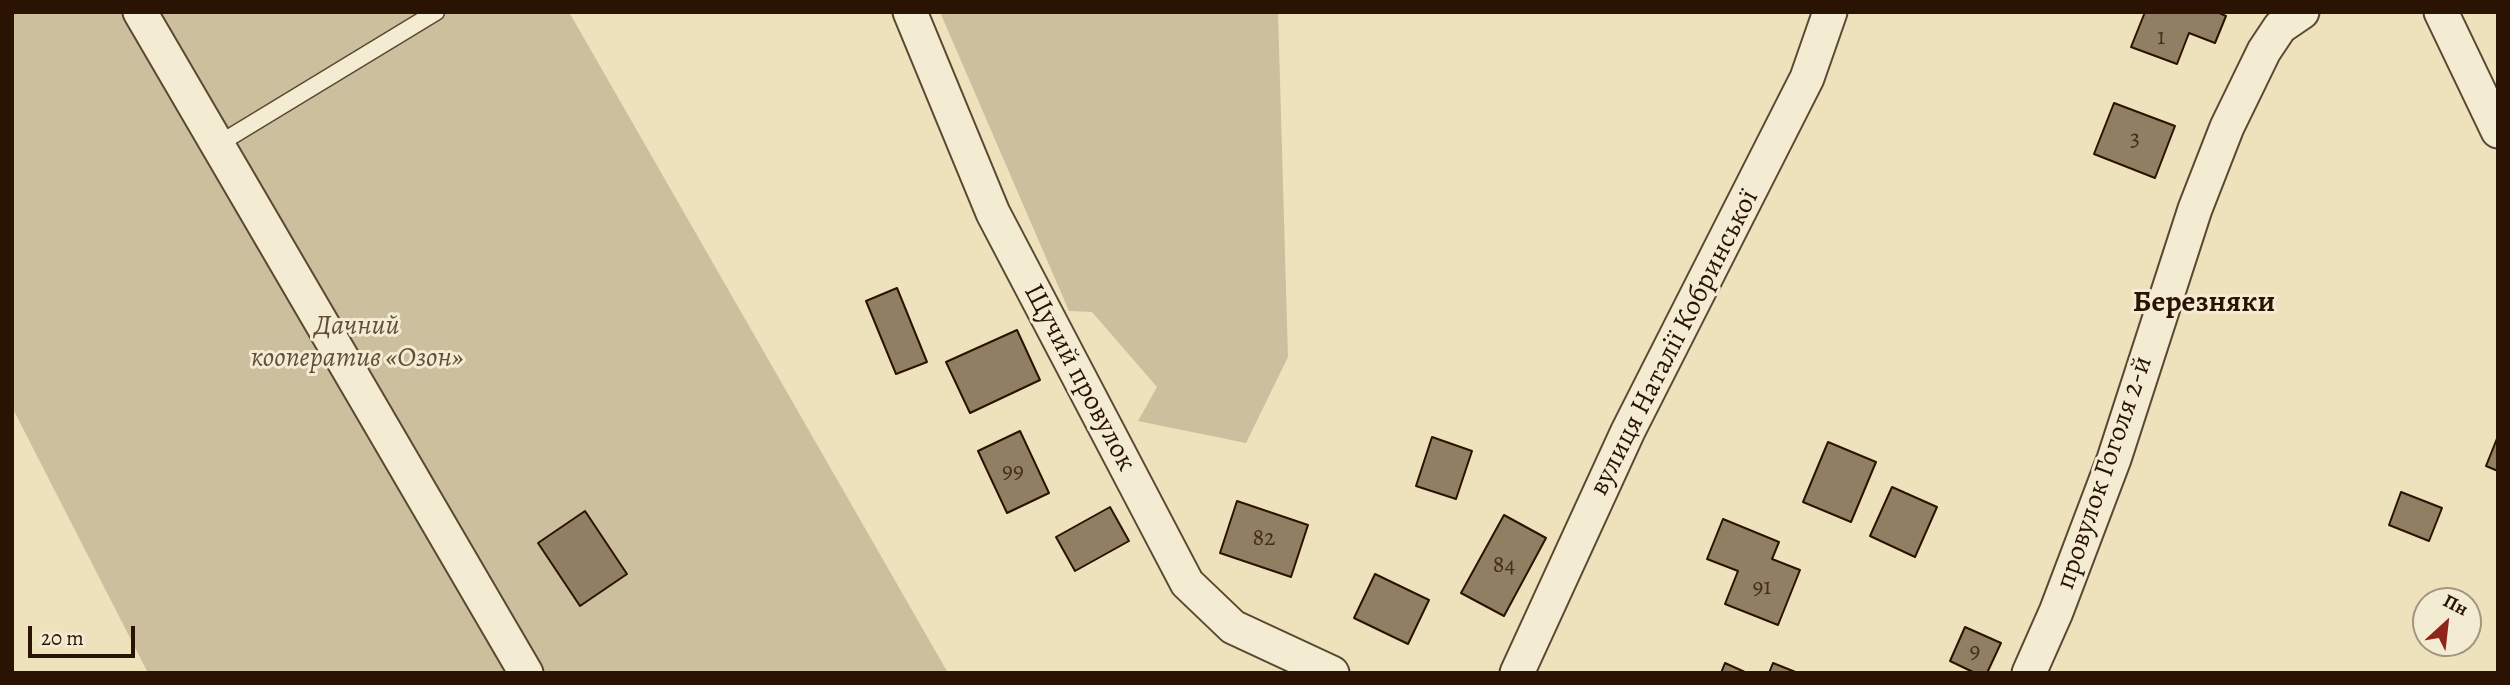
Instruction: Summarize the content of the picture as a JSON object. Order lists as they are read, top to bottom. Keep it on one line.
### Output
{"streets":{"street":["вулиця Наталії Кобринської","Щучий провулок","провулок Гоголя 2-й"]},"districts":["Березняки"],"parks":["Дачний кооператив «Озон»"],"house_numbers":["1","3","99","82","84","91","9"],"scale_bar":"20 m","north":"top right"}
